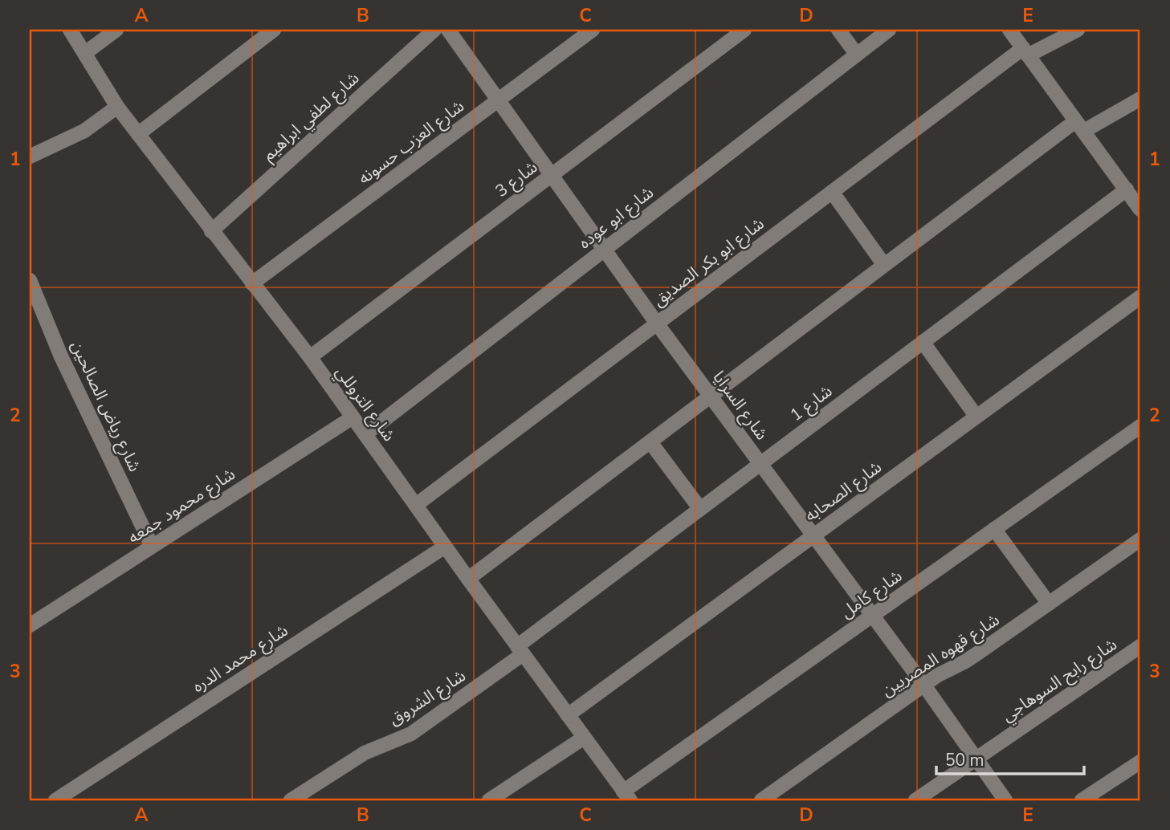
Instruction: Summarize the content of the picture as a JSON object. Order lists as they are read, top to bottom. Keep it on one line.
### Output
{"streets":{"street":["شارع لطفي ابراهيم","شارع العزب حسونه","شارع 3","شارع ابو عوده","شارع ابو بكر الصديق","شارع 1","شارع التروللي","شارع السرايا","شارع رياض الصالحين","شارع الصحابه","شارع محمود جمعه","شارع كامل","شارع قهوه المصريين","شارع محمد الدره","شارع رابح السوهاجي","شارع الشروق"]},"crossings":[["شارع لطفي ابراهيم","شارع التروللي"],["شارع العزب حسونه","شارع التروللي"],["شارع العزب حسونه","شارع السرايا"],["شارع 3","شارع التروللي"],["شارع 3","شارع السرايا"],["شارع ابو عوده","شارع التروللي"],["شارع ابو عوده","شارع السرايا"],["شارع ابو بكر الصديق","شارع التروللي"],["شارع ابو بكر الصديق","شارع السرايا"],["شارع 1","شارع التروللي"],["شارع 1","شارع السرايا"],["شارع 1","شارع الشروق"],["شارع التروللي","شارع الصحابه"],["شارع التروللي","شارع محمود جمعه"],["شارع التروللي","شارع كامل"],["شارع التروللي","شارع محمد الدره"],["شارع التروللي","شارع الشروق"],["شارع السرايا","شارع الصحابه"],["شارع السرايا","شارع كامل"],["شارع السرايا","شارع قهوه المصريين"],["شارع السرايا","شارع رابح السوهاجي"],["شارع رياض الصالحين","شارع محمود جمعه"]],"scale_bar":"50 m","grid":{"columns":["A","B","C","D","E"],"rows":["1","2","3"]}}
